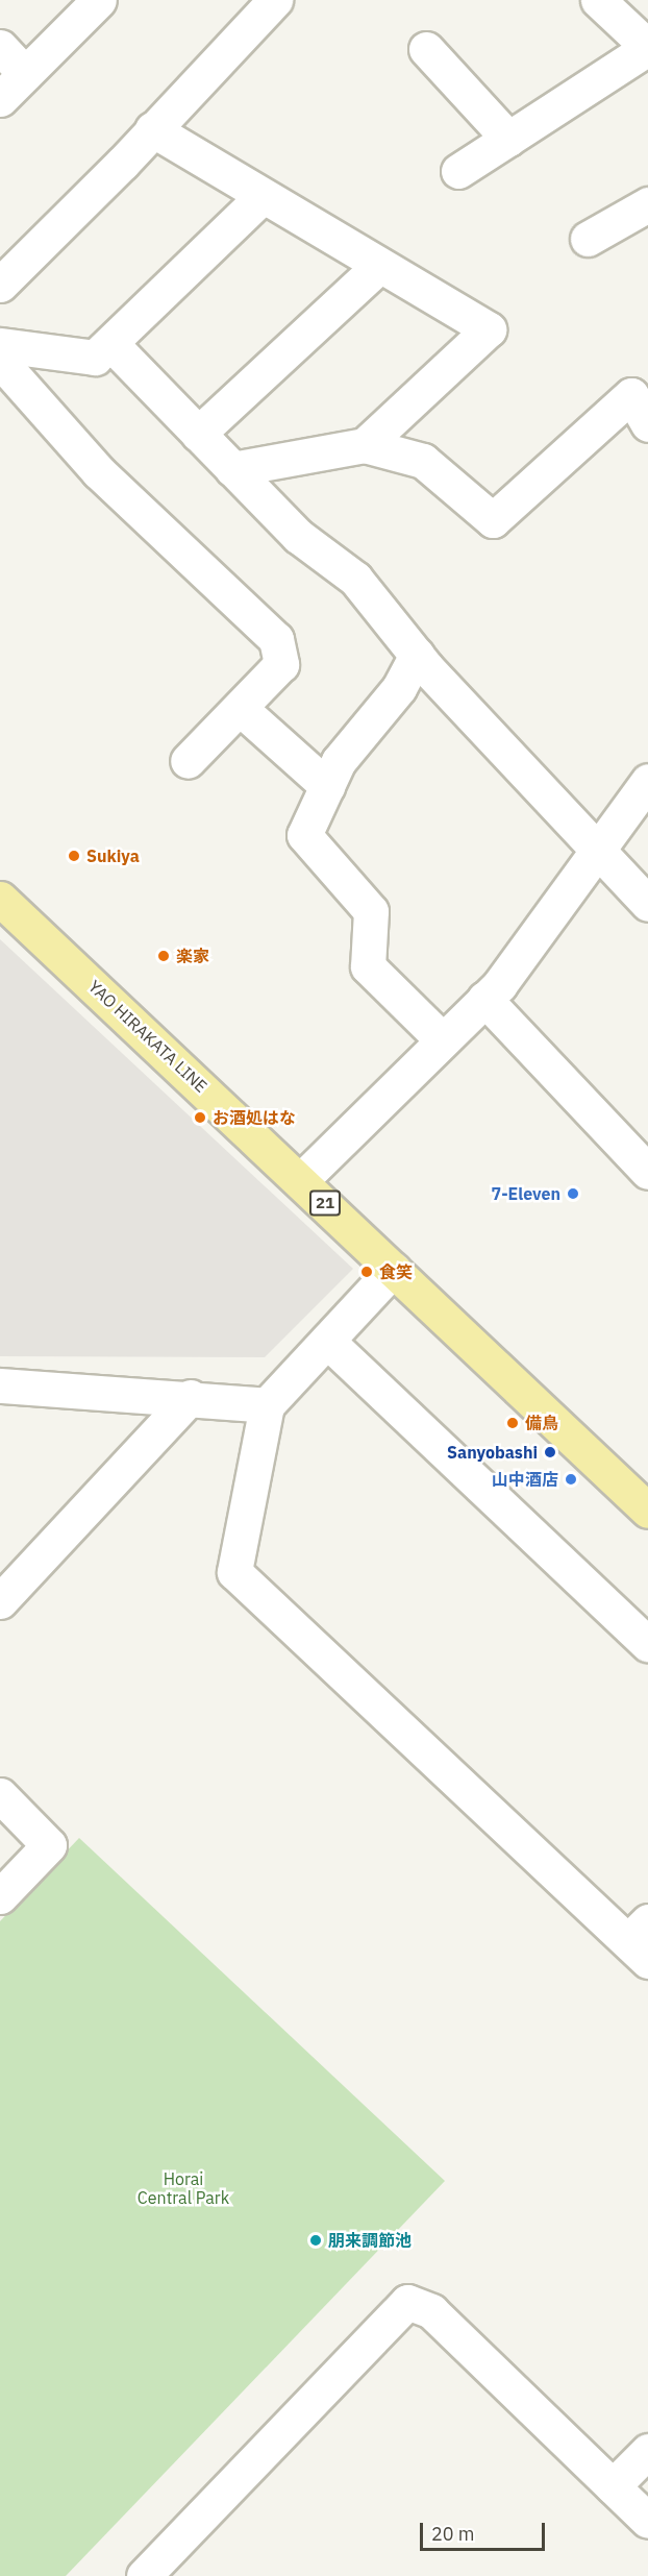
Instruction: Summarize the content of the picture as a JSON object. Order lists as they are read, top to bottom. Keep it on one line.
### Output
{"streets":{"main road":["YAO HIRAKATA LINE","21"]},"parks":["Horai Central Park"],"places":["Sukiya","楽家","お酒処はな","7-Eleven","食笑","備鳥","Sanyobashi","山中酒店","朋来調節池"],"scale_bar":"20 m"}
